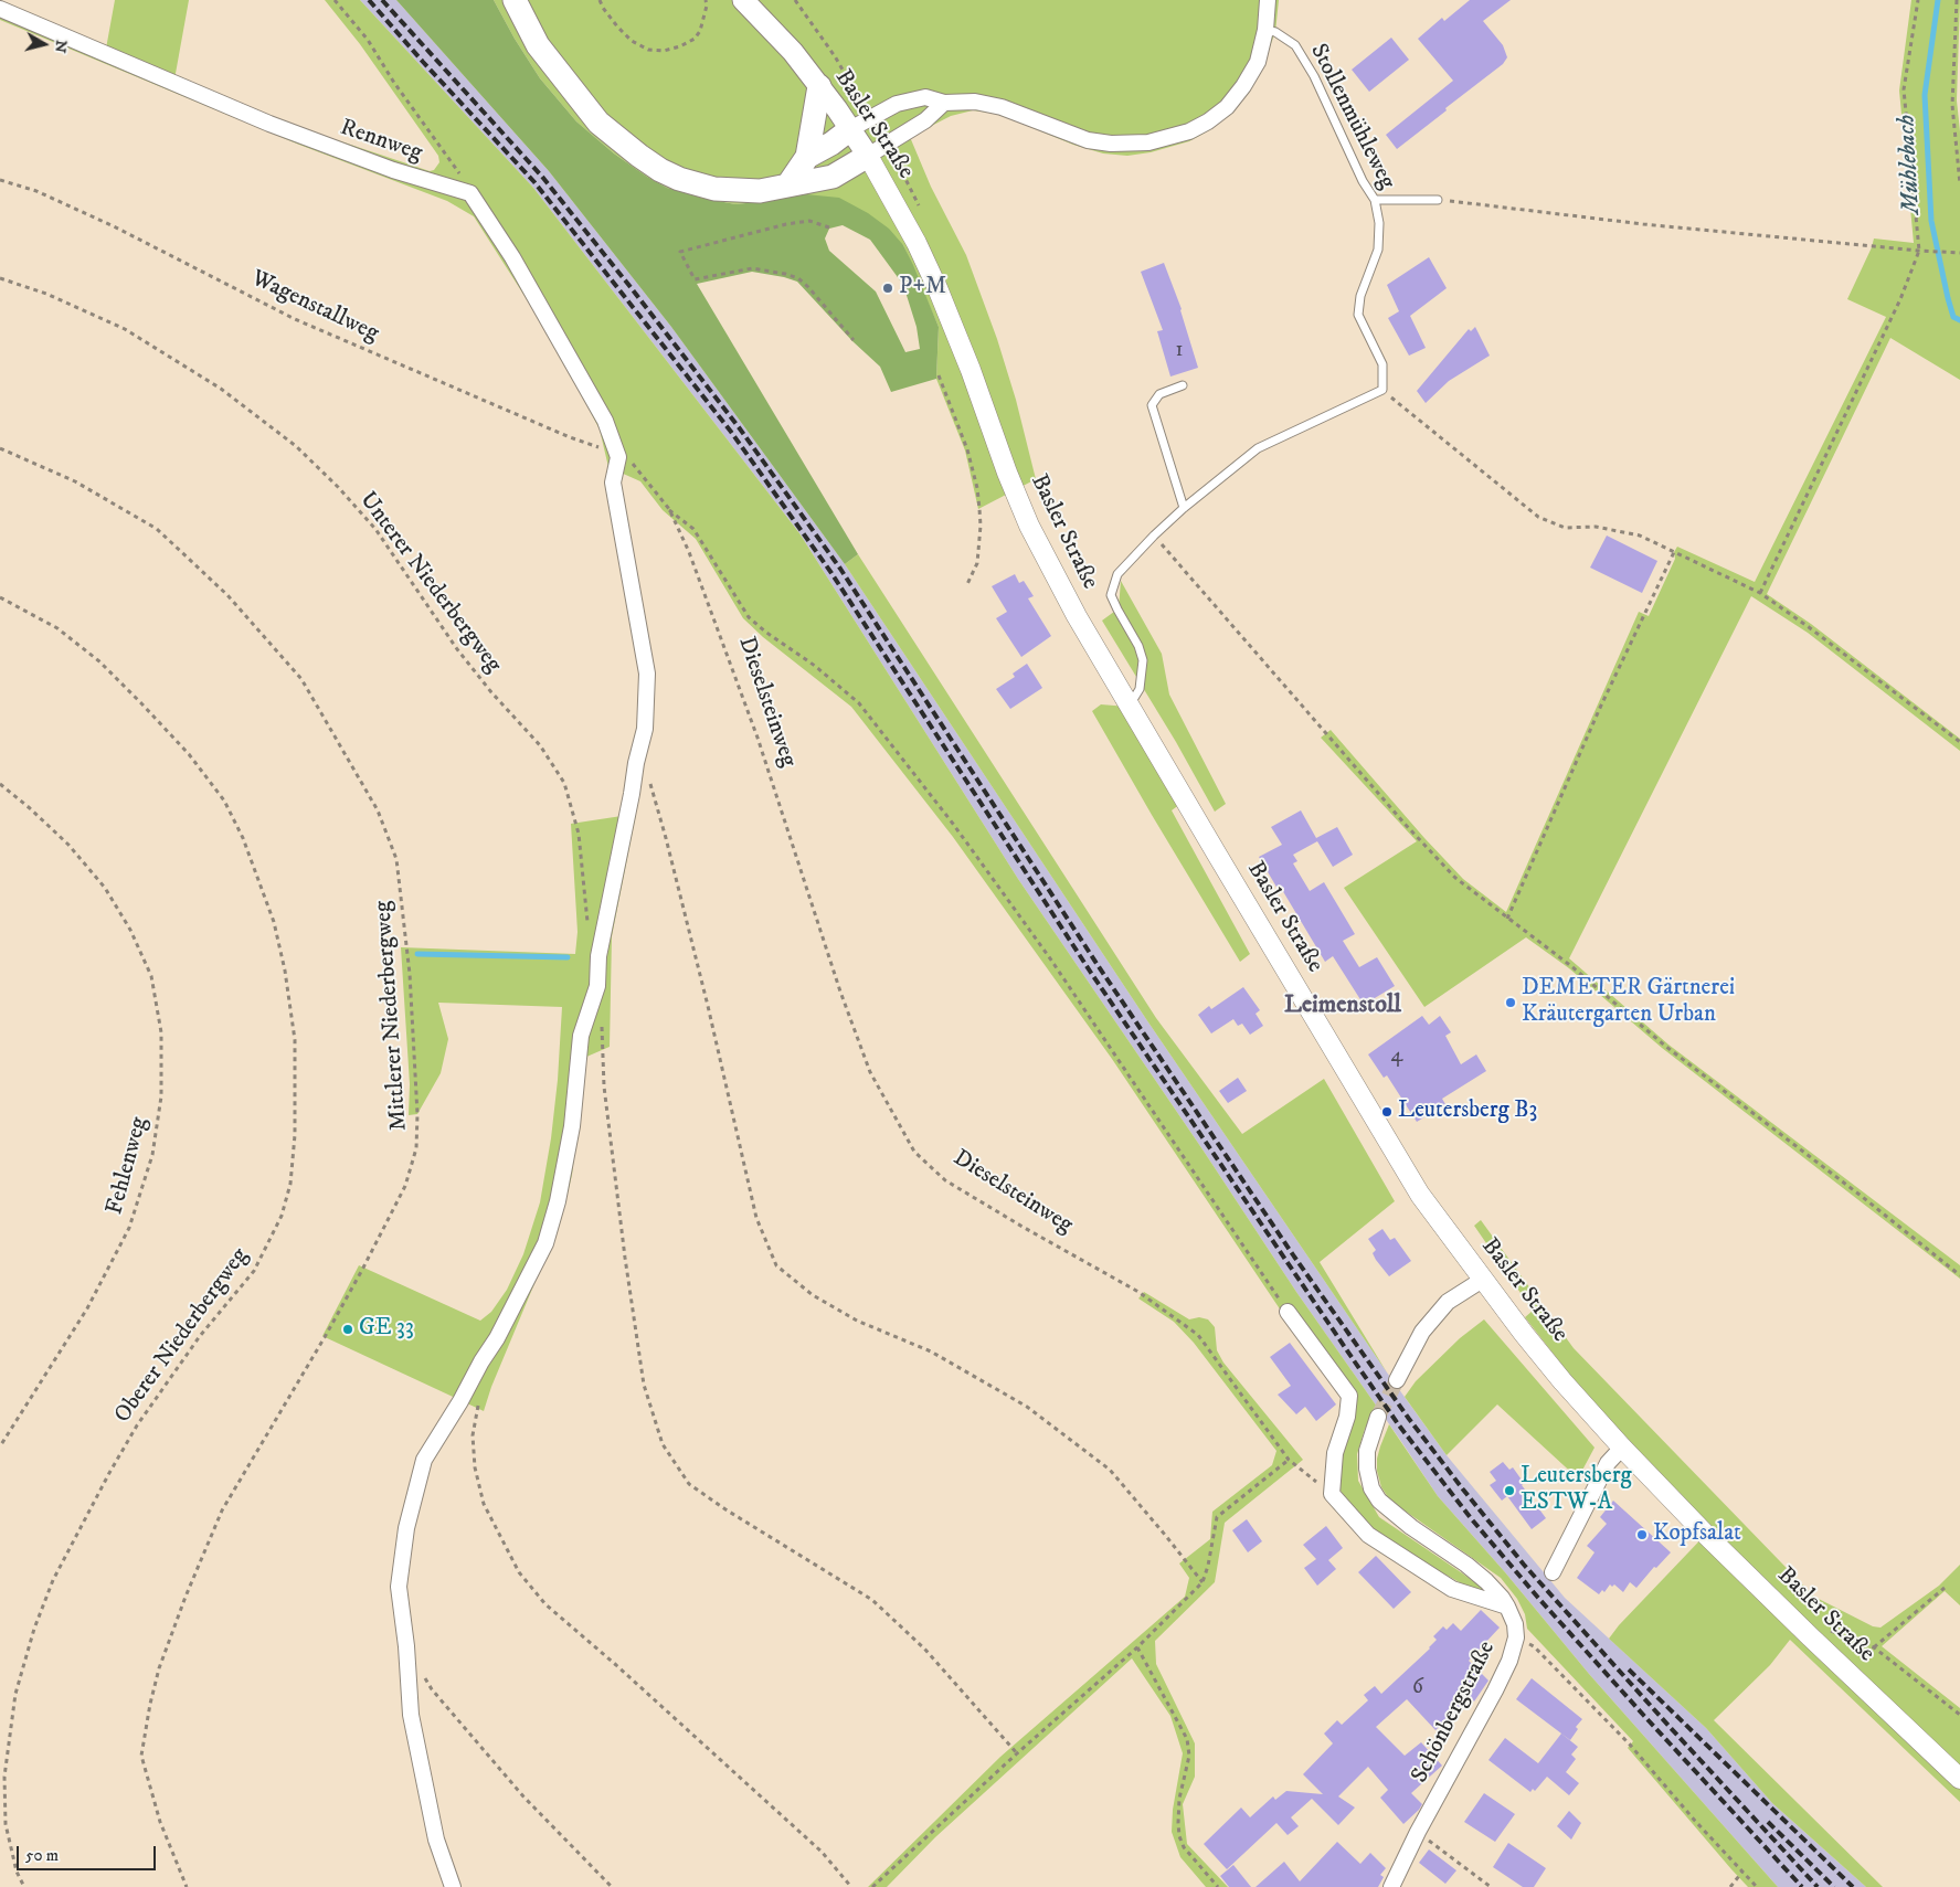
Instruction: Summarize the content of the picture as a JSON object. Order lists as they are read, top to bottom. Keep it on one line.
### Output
{"streets":{"main road":["Basler Straße"],"street":["Rennweg","Schönbergstraße"],"lane":["Stollenmühleweg"],"path":["Wagenstallweg","Unterer Niederbergweg","Dieselsteinweg","Mittlerer Niederbergweg","Fehlenweg","Oberer Niederbergweg"]},"crossings":[["Rennweg","Wagenstallweg"],["Wagenstallweg","Dieselsteinweg"]],"districts":["Leimenstoll"],"water":["Mühlebach"],"places":["P+M","DEMETER Gärtnerei Kräutergarten Urban","Leutersberg B3","GE 33","Leutersberg ESTW-A","Kopfsalat"],"house_numbers":["1","4","6"],"scale_bar":"50 m","north":"right"}
